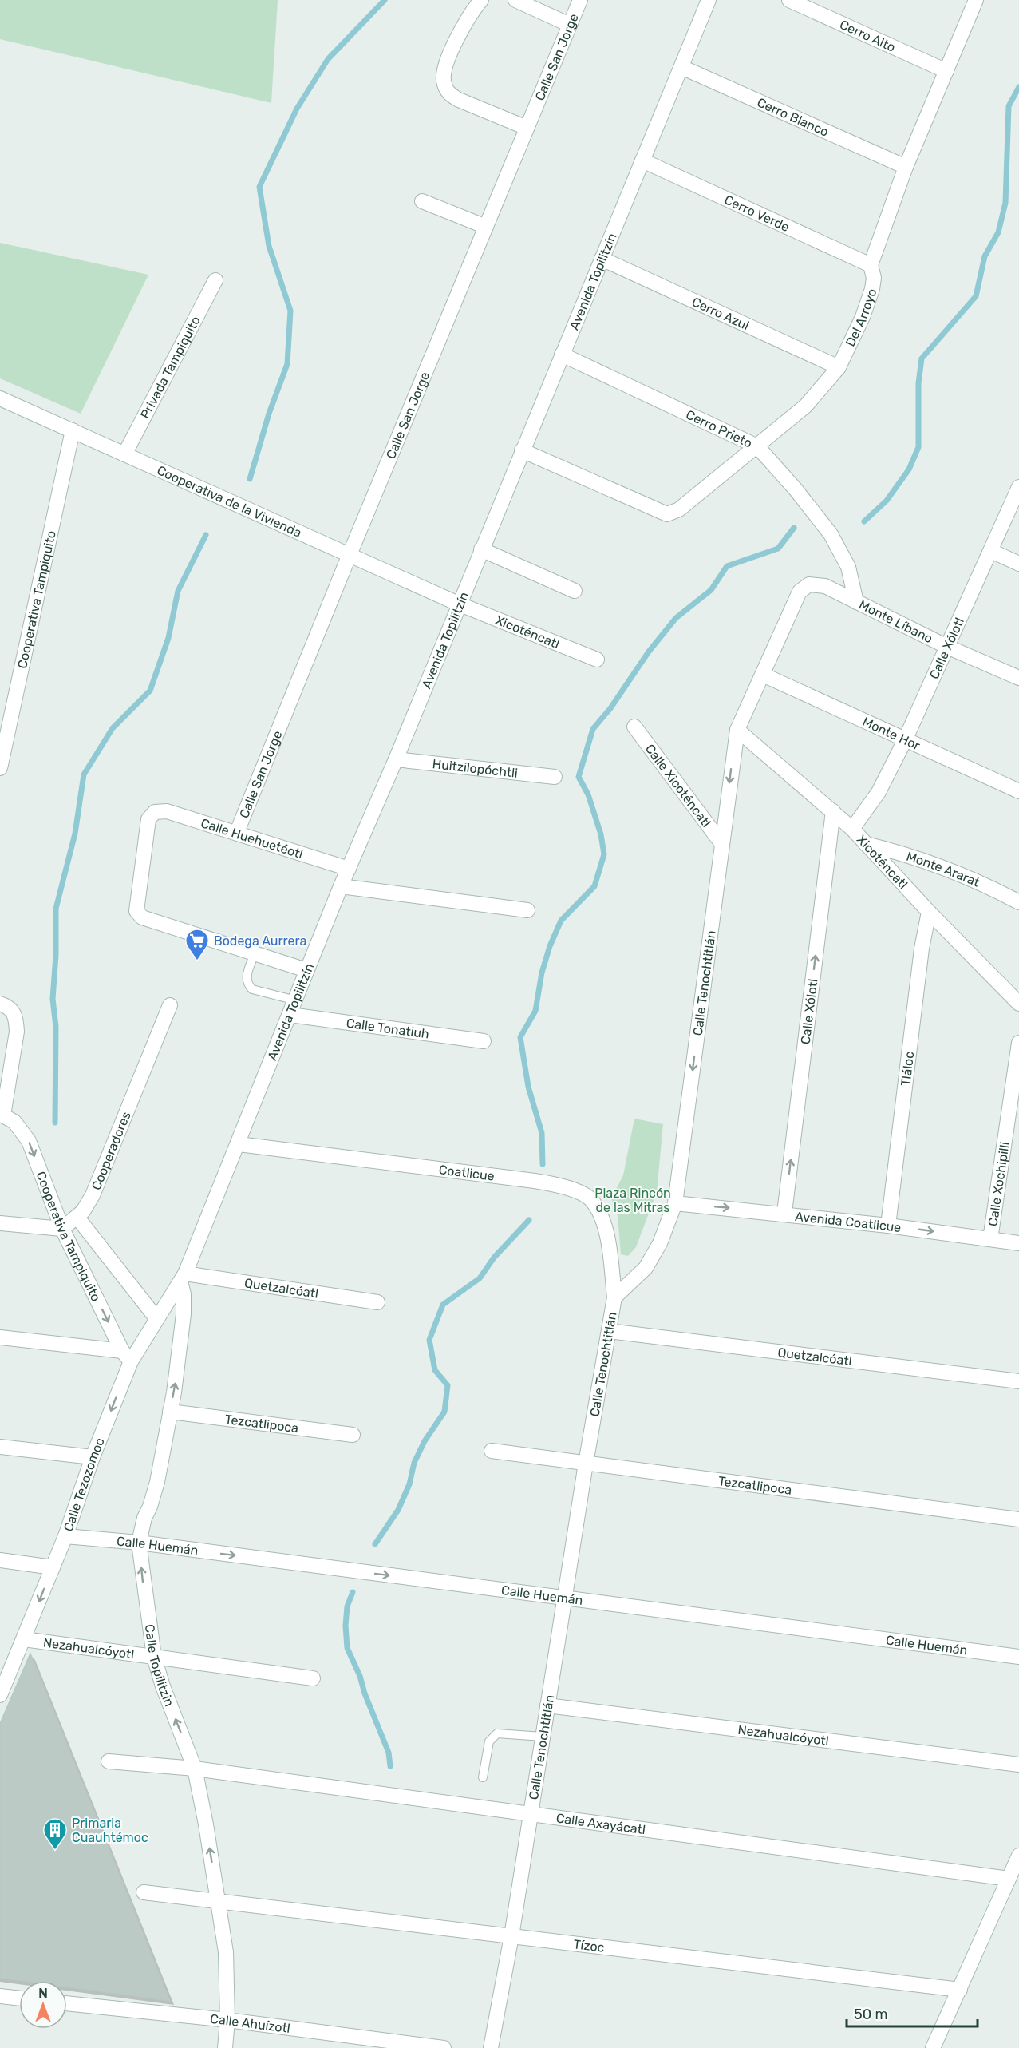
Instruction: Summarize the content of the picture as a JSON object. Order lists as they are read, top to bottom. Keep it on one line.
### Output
{"streets":{"street":["Cerro Alto","Calle San Jorge","Cerro Blanco","Cerro Verde","Avenida Topilitzín","Cerro Azul","Del Arroyo","Privada Tampiquito","Cerro Prieto","Cooperativa de la Vivienda","Cooperativa Tampiquito","Monte Líbano","Xicoténcatl","Calle Xólotl","Monte Hor","Huitzilopóchtli","Calle Xicoténcatl","Calle Huehuetéotl","Monte Ararat","Calle Tenochtitlán","Calle Tonatiuh","Tláloc","Cooperadores","Coatlicue","Calle Xochipilli","Avenida Coatlicue","Quetzalcóatl","Tezcatlipoca","Calle Tezozomoc","Calle Huemán","Nezahualcóyotl","Calle Topilitzin","Calle Axayácatl","Tízoc","Calle Ahuízotl"]},"crossings":[["Cerro Alto","Del Arroyo"],["Calle San Jorge","Cooperativa de la Vivienda"],["Calle San Jorge","Calle Huehuetéotl"],["Cerro Blanco","Avenida Topilitzín"],["Cerro Blanco","Del Arroyo"],["Cerro Verde","Avenida Topilitzín"],["Cerro Verde","Del Arroyo"],["Avenida Topilitzín","Cerro Azul"],["Avenida Topilitzín","Del Arroyo"],["Avenida Topilitzín","Cerro Prieto"],["Avenida Topilitzín","Cooperativa de la Vivienda"],["Avenida Topilitzín","Xicoténcatl"],["Avenida Topilitzín","Huitzilopóchtli"],["Avenida Topilitzín","Calle Huehuetéotl"],["Avenida Topilitzín","Calle Tonatiuh"],["Avenida Topilitzín","Coatlicue"],["Avenida Topilitzín","Quetzalcóatl"],["Avenida Topilitzín","Calle Tezozomoc"],["Avenida Topilitzín","Calle Topilitzin"],["Cerro Azul","Del Arroyo"],["Del Arroyo","Cerro Prieto"],["Privada Tampiquito","Cooperativa de la Vivienda"],["Cerro Prieto","Monte Líbano"],["Cooperativa de la Vivienda","Cooperativa Tampiquito"],["Cooperativa de la Vivienda","Xicoténcatl"],["Cooperativa Tampiquito","Cooperadores"],["Cooperativa Tampiquito","Calle Tezozomoc"],["Monte Líbano","Calle Xólotl"],["Monte Líbano","Calle Tenochtitlán"],["Xicoténcatl","Calle Xólotl"],["Xicoténcatl","Monte Ararat"],["Xicoténcatl","Calle Tenochtitlán"],["Xicoténcatl","Tláloc"],["Calle Xólotl","Monte Hor"],["Calle Xólotl","Avenida Coatlicue"],["Monte Hor","Calle Tenochtitlán"],["Calle Xicoténcatl","Calle Tenochtitlán"],["Calle Tenochtitlán","Coatlicue"],["Calle Tenochtitlán","Avenida Coatlicue"],["Calle Tenochtitlán","Quetzalcóatl"],["Calle Tenochtitlán","Tezcatlipoca"],["Calle Tenochtitlán","Calle Huemán"],["Calle Tenochtitlán","Nezahualcóyotl"],["Calle Tenochtitlán","Calle Axayácatl"],["Calle Tenochtitlán","Tízoc"],["Tláloc","Avenida Coatlicue"],["Calle Xochipilli","Avenida Coatlicue"],["Quetzalcóatl","Calle Tezozomoc"],["Quetzalcóatl","Calle Topilitzin"],["Tezcatlipoca","Calle Topilitzin"],["Calle Tezozomoc","Calle Huemán"],["Calle Tezozomoc","Nezahualcóyotl"],["Calle Tezozomoc","Calle Topilitzin"],["Calle Huemán","Calle Topilitzin"],["Nezahualcóyotl","Calle Topilitzin"],["Calle Topilitzin","Calle Axayácatl"],["Calle Topilitzin","Tízoc"],["Calle Topilitzin","Calle Ahuízotl"]],"one_way":["Calle Xólotl","Avenida Coatlicue","Calle Tezozomoc","Calle Huemán","Calle Topilitzin"],"parks":["Plaza Rincón de las Mitras"],"places":{"supermarket":["Bodega Aurrera"],"building":["Primaria Cuauhtémoc"]},"scale_bar":"50 m","north":"top"}
